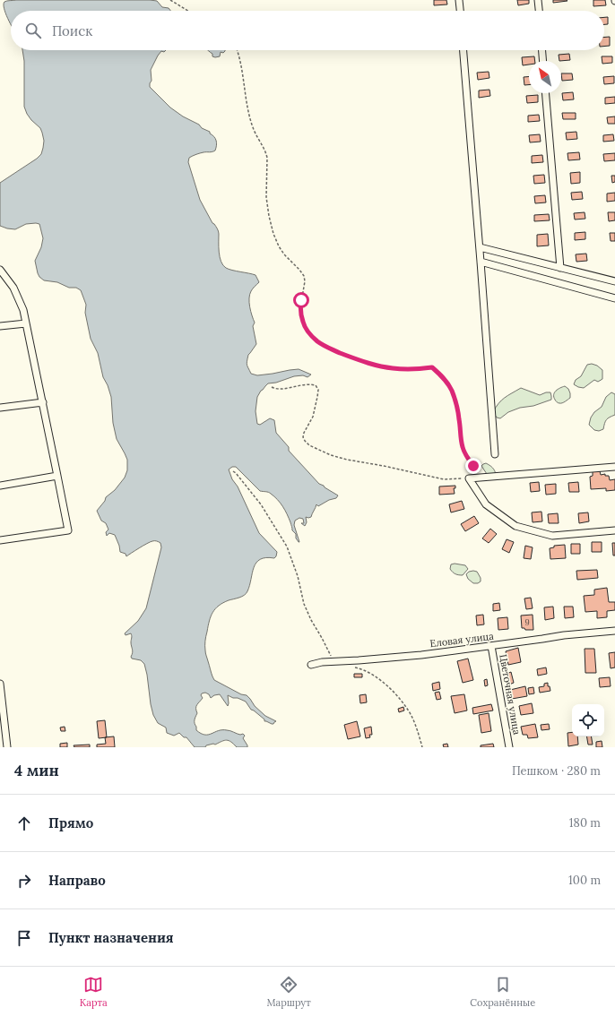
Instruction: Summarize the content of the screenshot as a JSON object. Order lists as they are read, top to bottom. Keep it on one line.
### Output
{"streets":{"street":["Еловая улица","Цветочная улица"]},"crossings":[["Еловая улица","Цветочная улица"]],"house_numbers":["9"],"north":"top left","page":{"search":"Поиск","heading":["4 мин","Пешком · 280 m"],"list":[["Прямо","180 m"],["Направо","100 m"],"Пункт назначения"],"nav":["Карта","Маршрут","Сохранённые"]}}
